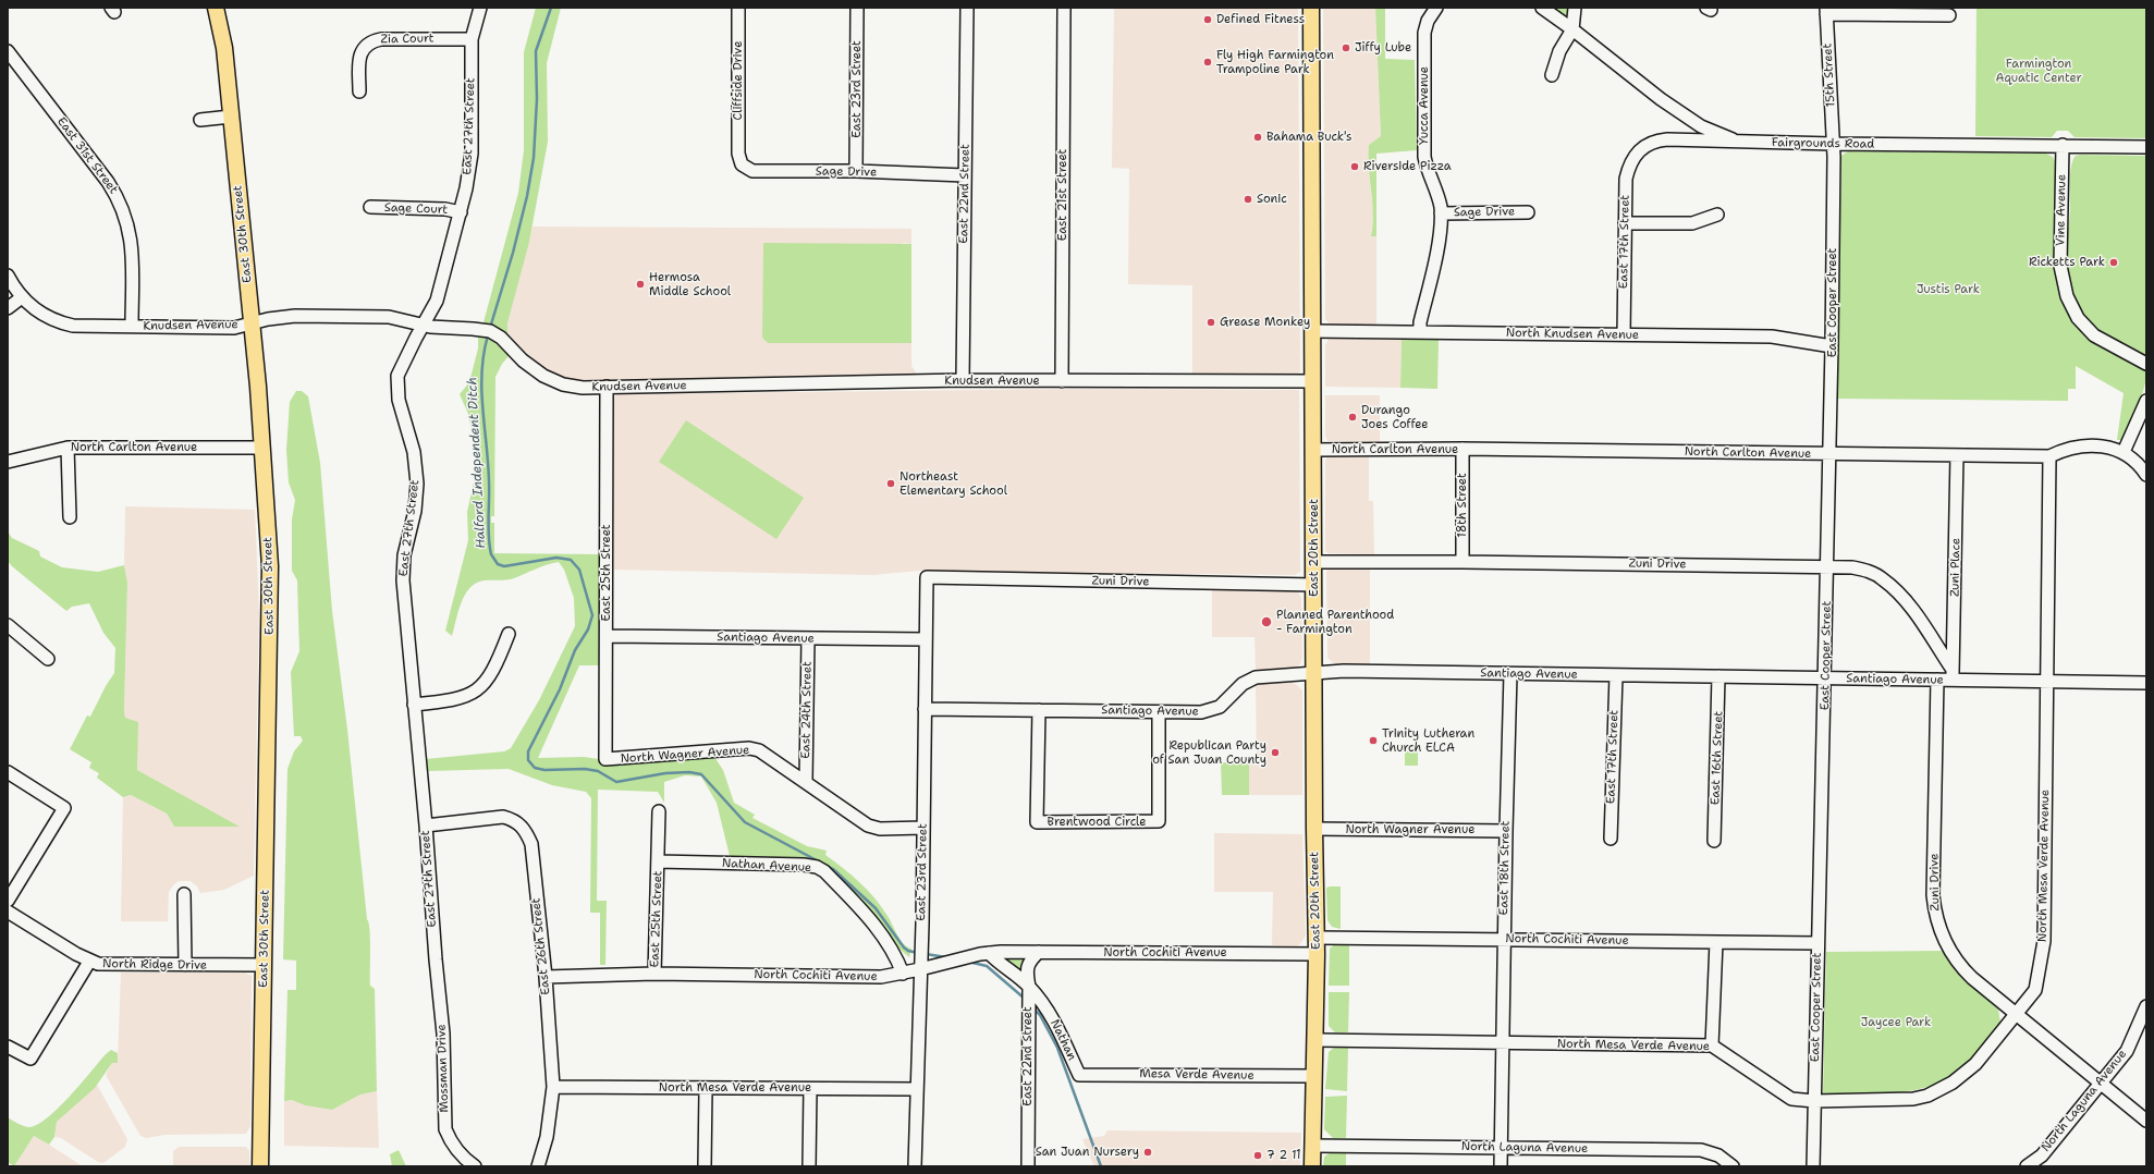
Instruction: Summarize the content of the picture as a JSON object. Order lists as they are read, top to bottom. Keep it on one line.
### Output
{"streets":{"main road":["East 30th Street","East 20th Street"],"street":["Zia Court","15th Street","Cliffside Drive","East 23rd Street","Yucca Avenue","East 27th Street","Fairgrounds Road","East 31st Street","Sage Drive","East 22nd Street","East 21st Street","Sage Court","Vine Avenue","East 17th Street","East Cooper Street","Knudsen Avenue","North Knudsen Avenue","North Carlton Avenue","18th Street","Zuni Drive","Zuni Place","East 25th Street","Santiago Avenue","East 24th Street","North Wagner Avenue","East 16th Street","Brentwood Circle","Nathan Avenue","North Mesa Verde Avenue","East 18th Street","North Cochiti Avenue","East 26th Street","North Ridge Drive","Nathan","Mossman Drive","Mesa Verde Avenue","North Laguna Avenue"]},"crossings":[["Zia Court","East 27th Street"],["15th Street","Fairgrounds Road"],["15th Street","East Cooper Street"],["Cliffside Drive","Sage Drive"],["East 23rd Street","Sage Drive"],["East 23rd Street","Zuni Drive"],["East 23rd Street","Santiago Avenue"],["East 23rd Street","North Wagner Avenue"],["East 23rd Street","North Mesa Verde Avenue"],["East 23rd Street","North Cochiti Avenue"],["Yucca Avenue","Sage Drive"],["Yucca Avenue","North Knudsen Avenue"],["East 27th Street","Sage Court"],["East 27th Street","Knudsen Avenue"],["East 27th Street","East 26th Street"],["East 27th Street","Mossman Drive"],["Fairgrounds Road","Vine Avenue"],["Fairgrounds Road","East 17th Street"],["Fairgrounds Road","East Cooper Street"],["East 31st Street","Knudsen Avenue"],["Sage Drive","East 22nd Street"],["East 22nd Street","Knudsen Avenue"],["East 22nd Street","North Cochiti Avenue"],["East 22nd Street","Nathan"],["East 21st Street","Knudsen Avenue"],["East 30th Street","Knudsen Avenue"],["East 30th Street","North Carlton Avenue"],["East 30th Street","North Ridge Drive"],["East 17th Street","North Knudsen Avenue"],["East 17th Street","Santiago Avenue"],["East Cooper Street","North Knudsen Avenue"],["East Cooper Street","North Carlton Avenue"],["East Cooper Street","Zuni Drive"],["East Cooper Street","Santiago Avenue"],["East Cooper Street","North Mesa Verde Avenue"],["East Cooper Street","North Cochiti Avenue"],["Knudsen Avenue","East 20th Street"],["Knudsen Avenue","East 25th Street"],["North Knudsen Avenue","East 20th Street"],["North Carlton Avenue","18th Street"],["North Carlton Avenue","East 20th Street"],["North Carlton Avenue","Zuni Place"],["North Carlton Avenue","North Mesa Verde Avenue"],["18th Street","Zuni Drive"],["East 20th Street","Zuni Drive"],["East 20th Street","Santiago Avenue"],["East 20th Street","North Wagner Avenue"],["East 20th Street","North Mesa Verde Avenue"],["East 20th Street","North Cochiti Avenue"],["East 20th Street","Mesa Verde Avenue"],["East 20th Street","North Laguna Avenue"],["Zuni Drive","Zuni Place"],["Zuni Drive","Santiago Avenue"],["Zuni Drive","North Mesa Verde Avenue"],["Zuni Drive","North Laguna Avenue"],["Zuni Place","Santiago Avenue"],["East 25th Street","Santiago Avenue"],["East 25th Street","North Wagner Avenue"],["East 25th Street","Nathan Avenue"],["East 25th Street","North Cochiti Avenue"],["Santiago Avenue","East 24th Street"],["Santiago Avenue","East 16th Street"],["Santiago Avenue","Brentwood Circle"],["Santiago Avenue","North Mesa Verde Avenue"],["Santiago Avenue","East 18th Street"],["East 24th Street","North Wagner Avenue"],["North Wagner Avenue","East 18th Street"],["Nathan Avenue","North Cochiti Avenue"],["North Mesa Verde Avenue","East 18th Street"],["North Mesa Verde Avenue","East 26th Street"],["East 18th Street","North Cochiti Avenue"],["East 18th Street","North Laguna Avenue"],["North Cochiti Avenue","East 26th Street"],["North Cochiti Avenue","Nathan"],["Nathan","Mesa Verde Avenue"]],"water":["Halford Independent Ditch"],"parks":["Farmington Aquatic Center","Justis Park","Jaycee Park"],"places":["Defined Fitness","Jiffy Lube","Fly High Farmington Trampoline Park","Bahama Buck's","Riverside Pizza","Sonic","Ricketts Park","Hermosa Middle School","Grease Monkey","Durango Joes Coffee","Northeast Elementary School","Planned Parenthood - Farmington","Trinity Lutheran Church ELCA","Republican Party of San Juan County","San Juan Nursery","7 2 11"]}
